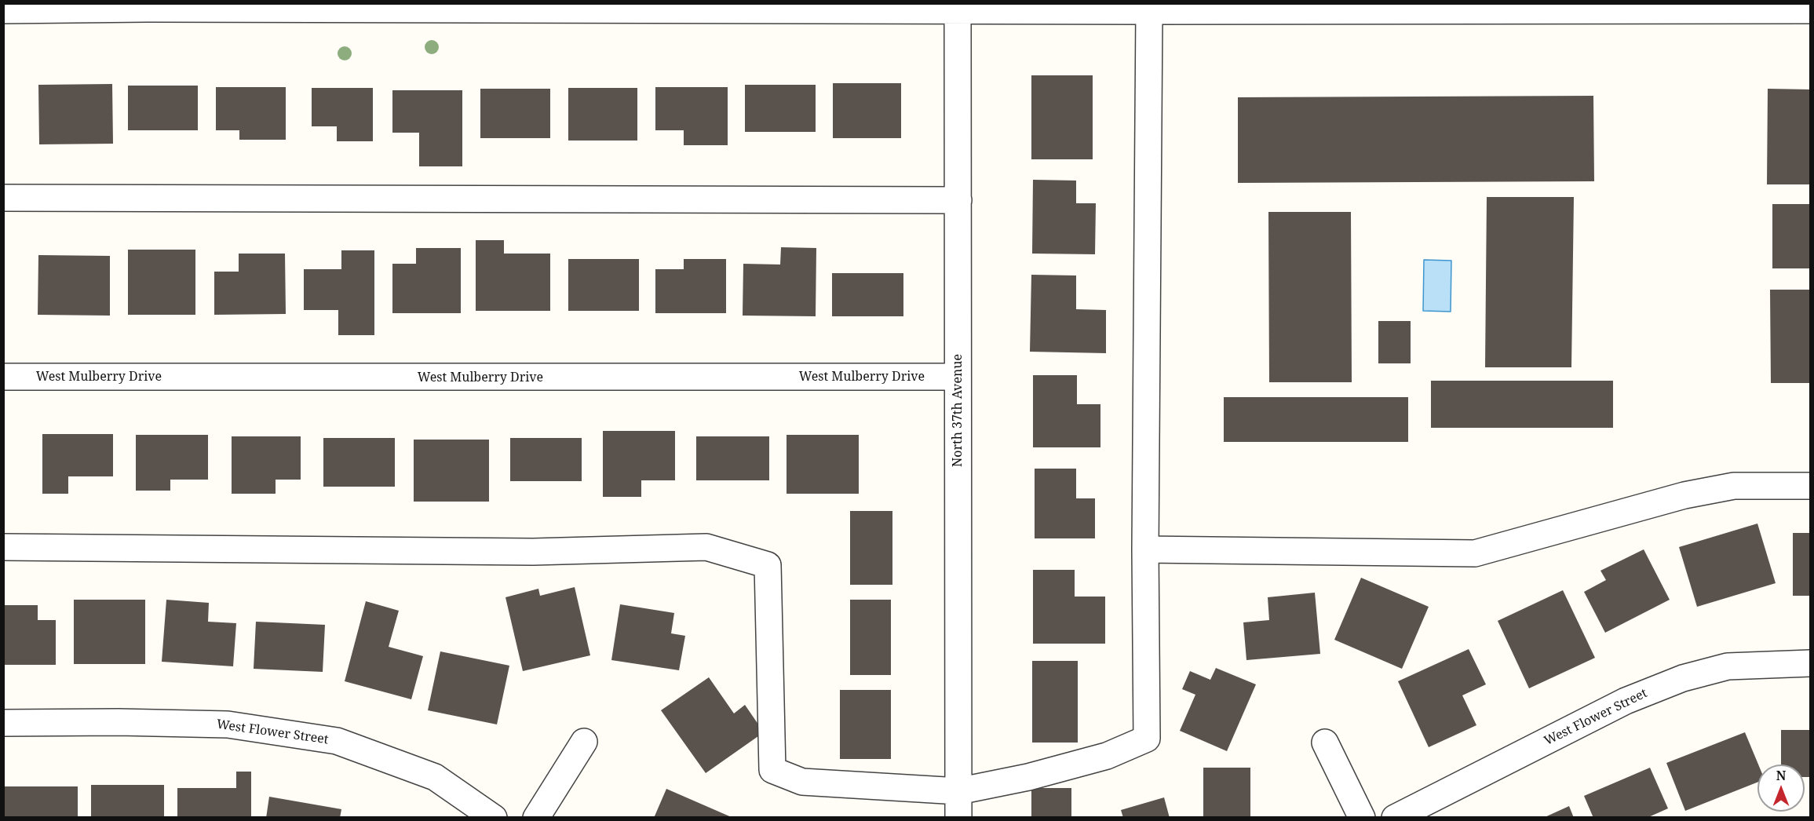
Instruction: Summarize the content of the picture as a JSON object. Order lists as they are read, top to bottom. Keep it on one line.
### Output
{"streets":{"street":["West Mulberry Drive","North 37th Avenue","West Flower Street"]},"crossings":[["West Mulberry Drive","North 37th Avenue"]],"north":"top"}
